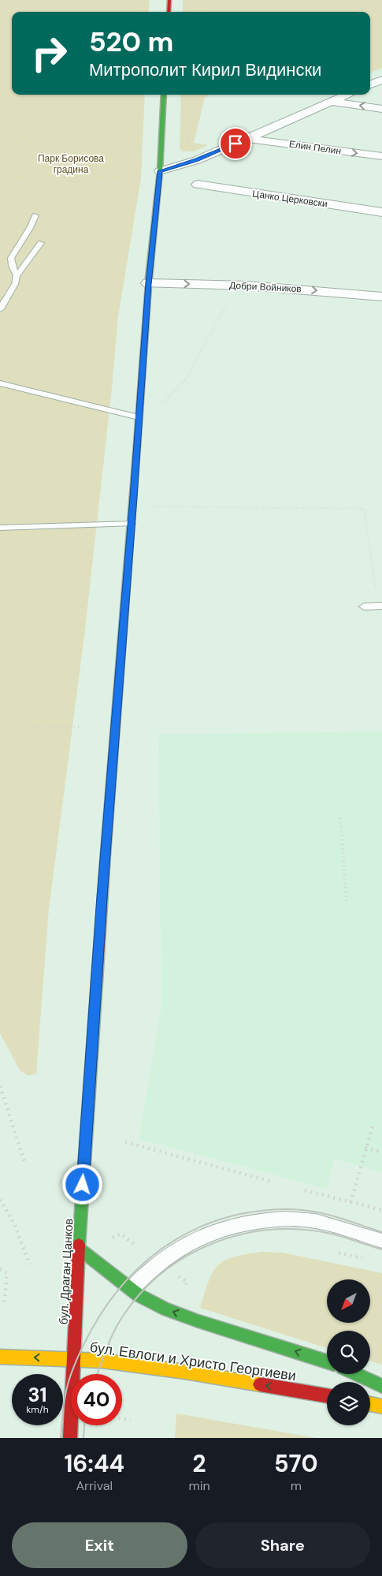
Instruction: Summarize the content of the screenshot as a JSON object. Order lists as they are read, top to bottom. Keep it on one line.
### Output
{"streets":{"street":["Елин Пелин","Цанко Церковски","Добри Войников","бул. Драган Цанков","бул. Евлоги и Христо Георгиеви"]},"crossings":[["Добри Войников","бул. Драган Цанков"],["бул. Драган Цанков","бул. Евлоги и Христо Георгиеви"]],"parks":["Парк Борисова градина"],"north":"bottom left","page":{"turn":["520 m","Митрополит Кирил Видински"],"speed":"31 km/h","limit":"40","eta":["16:44","Arrival","2","min","570","m"],"buttons":["Exit","Share"]}}
